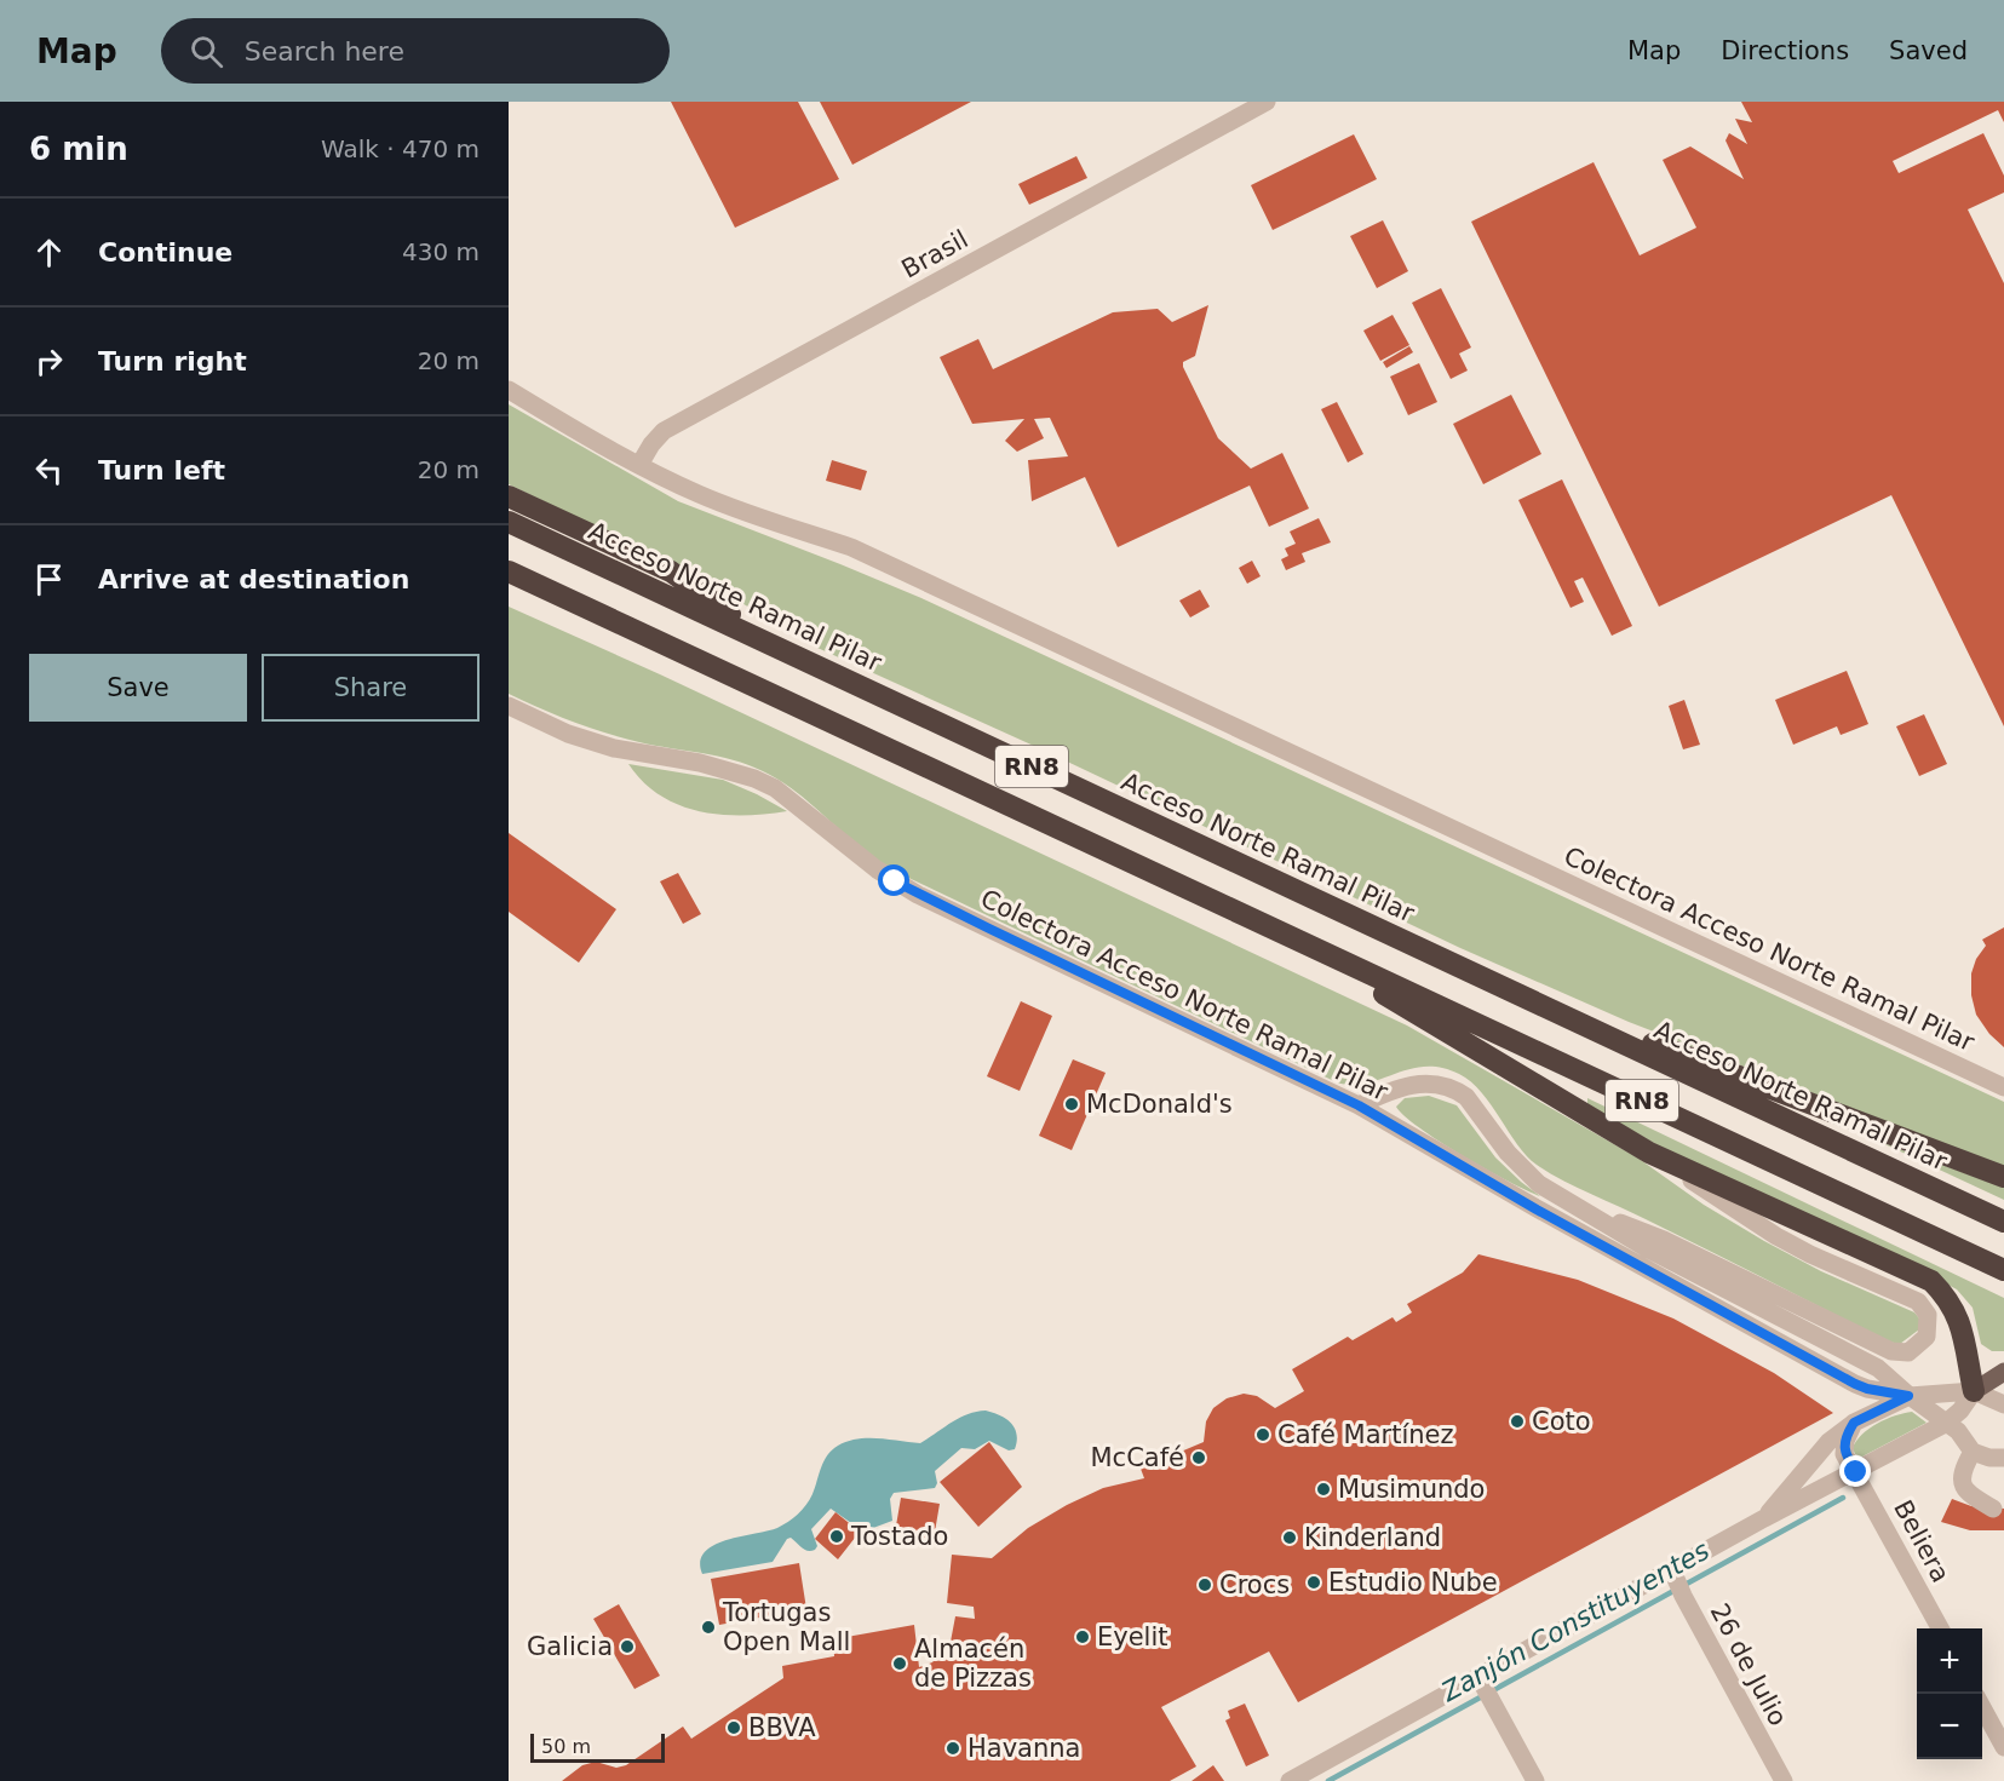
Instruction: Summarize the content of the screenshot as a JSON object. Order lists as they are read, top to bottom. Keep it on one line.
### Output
{"streets":{"highway":["Acceso Norte Ramal Pilar","RN8"],"street":["Brasil","Colectora Acceso Norte Ramal Pilar","Beliera","26 de Julio"]},"crossings":[["Brasil","Colectora Acceso Norte Ramal Pilar"]],"water":["Zanjón Constituyentes"],"places":["McDonald's","Coto","Café Martínez","McCafé","Musimundo","Tostado","Kinderland","Estudio Nube","Crocs","Tortugas Open Mall","Eyelit","Galicia","Almacén de Pizzas","BBVA","Havanna"],"scale_bar":"50 m","page":{"header":"Map","search":"Search here","nav":["Map","Directions","Saved"],"heading":["6 min","Walk · 470 m"],"list":[["Continue","430 m"],["Turn right","20 m"],["Turn left","20 m"],"Arrive at destination"],"buttons":["Save","Share"],"map_buttons":["+","−"],"scale":"50 m"}}
